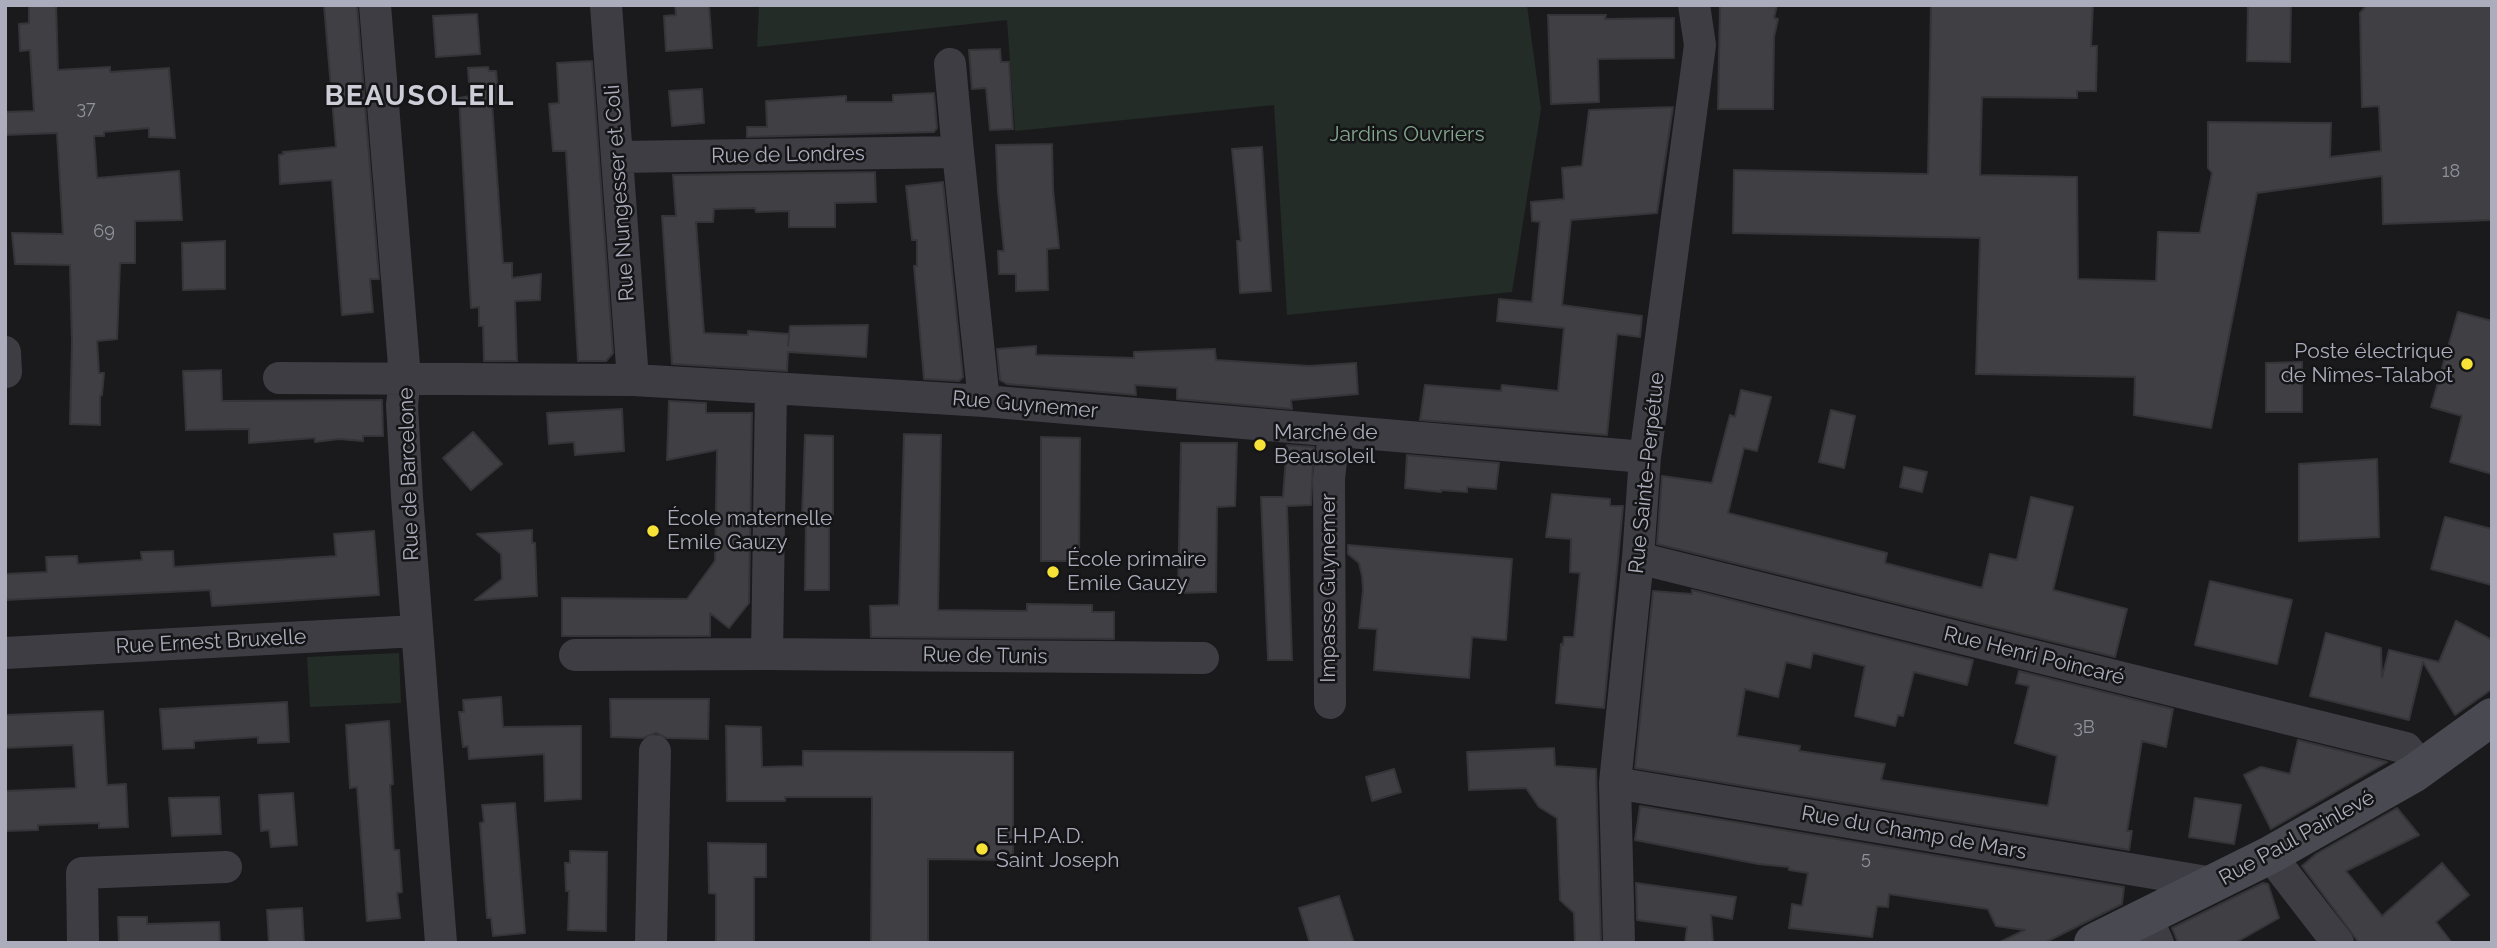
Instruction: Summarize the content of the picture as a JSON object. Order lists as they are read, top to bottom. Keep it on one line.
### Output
{"streets":{"street":["Rue de Londres","Rue Nungesser et Coli","Rue Guynemer","Rue Sainte-Perpétue","Rue de Barcelone","Impasse Guynemer","Rue Ernest Bruxelle","Rue de Tunis","Rue Henri Poincaré","Rue du Champ de Mars","Rue Paul Painlevé"]},"crossings":[["Rue de Londres","Rue Nungesser et Coli"],["Rue Nungesser et Coli","Rue Guynemer"],["Rue Guynemer","Rue Sainte-Perpétue"],["Rue Guynemer","Rue de Barcelone"],["Rue Guynemer","Impasse Guynemer"],["Rue Sainte-Perpétue","Rue Henri Poincaré"],["Rue Sainte-Perpétue","Rue du Champ de Mars"],["Rue de Barcelone","Rue Ernest Bruxelle"],["Rue Henri Poincaré","Rue Paul Painlevé"],["Rue du Champ de Mars","Rue Paul Painlevé"]],"districts":["BEAUSOLEIL"],"parks":["Jardins Ouvriers"],"places":["Poste électrique de Nîmes-Talabot","Marché de Beausoleil","École maternelle Emile Gauzy","École primaire Emile Gauzy","E.H.P.A.D. Saint Joseph"],"house_numbers":["37","18","69","3B","5"]}
